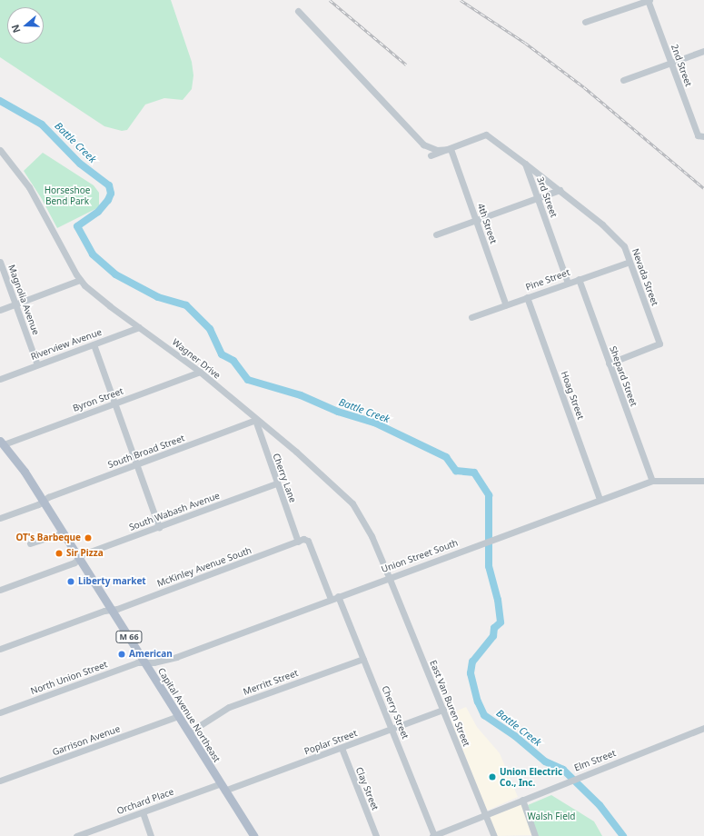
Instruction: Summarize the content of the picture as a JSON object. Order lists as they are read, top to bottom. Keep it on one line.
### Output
{"streets":{"main road":["M 66","Capital Avenue Northeast"],"street":["2nd Street","3rd Street","4th Street","Nevada Street","Pine Street","Magnolia Avenue","Riverview Avenue","Wagner Drive","Shepard Street","Hoag Street","Byron Street","South Broad Street","Cherry Lane","South Wabash Avenue","Union Street South","McKinley Avenue South","North Union Street","Merritt Street","East Van Buren Street","Cherry Street","Garrison Avenue","Poplar Street","Elm Street","Clay Street","Orchard Place"]},"crossings":[["3rd Street","Nevada Street"],["3rd Street","Pine Street"],["4th Street","Pine Street"],["Nevada Street","Pine Street"],["Nevada Street","Shepard Street"],["Pine Street","Shepard Street"],["Pine Street","Hoag Street"],["Magnolia Avenue","Riverview Avenue"],["Riverview Avenue","Wagner Drive"],["Wagner Drive","Byron Street"],["Wagner Drive","South Broad Street"],["Wagner Drive","Cherry Lane"],["Wagner Drive","Union Street South"],["Wagner Drive","East Van Buren Street"],["Shepard Street","Union Street South"],["Hoag Street","Union Street South"],["Byron Street","Capital Avenue Northeast"],["South Broad Street","Cherry Lane"],["South Broad Street","Capital Avenue Northeast"],["Cherry Lane","South Wabash Avenue"],["Cherry Lane","McKinley Avenue South"],["South Wabash Avenue","Capital Avenue Northeast"],["Union Street South","North Union Street"],["Union Street South","East Van Buren Street"],["Union Street South","Cherry Street"],["Union Street South","Capital Avenue Northeast"],["McKinley Avenue South","Capital Avenue Northeast"],["North Union Street","Capital Avenue Northeast"],["Merritt Street","Cherry Street"],["Merritt Street","Capital Avenue Northeast"],["East Van Buren Street","Poplar Street"],["East Van Buren Street","Elm Street"],["Cherry Street","Poplar Street"],["Cherry Street","Elm Street"],["Capital Avenue Northeast","Garrison Avenue"],["Capital Avenue Northeast","Poplar Street"],["Capital Avenue Northeast","Orchard Place"],["Poplar Street","Clay Street"],["Poplar Street","Orchard Place"]],"water":["Battle Creek"],"parks":["Horseshoe Bend Park","Walsh Field"],"places":["OT's Barbeque","Sir Pizza","Liberty market","American","Union Electric Co., Inc."],"north":"left"}
